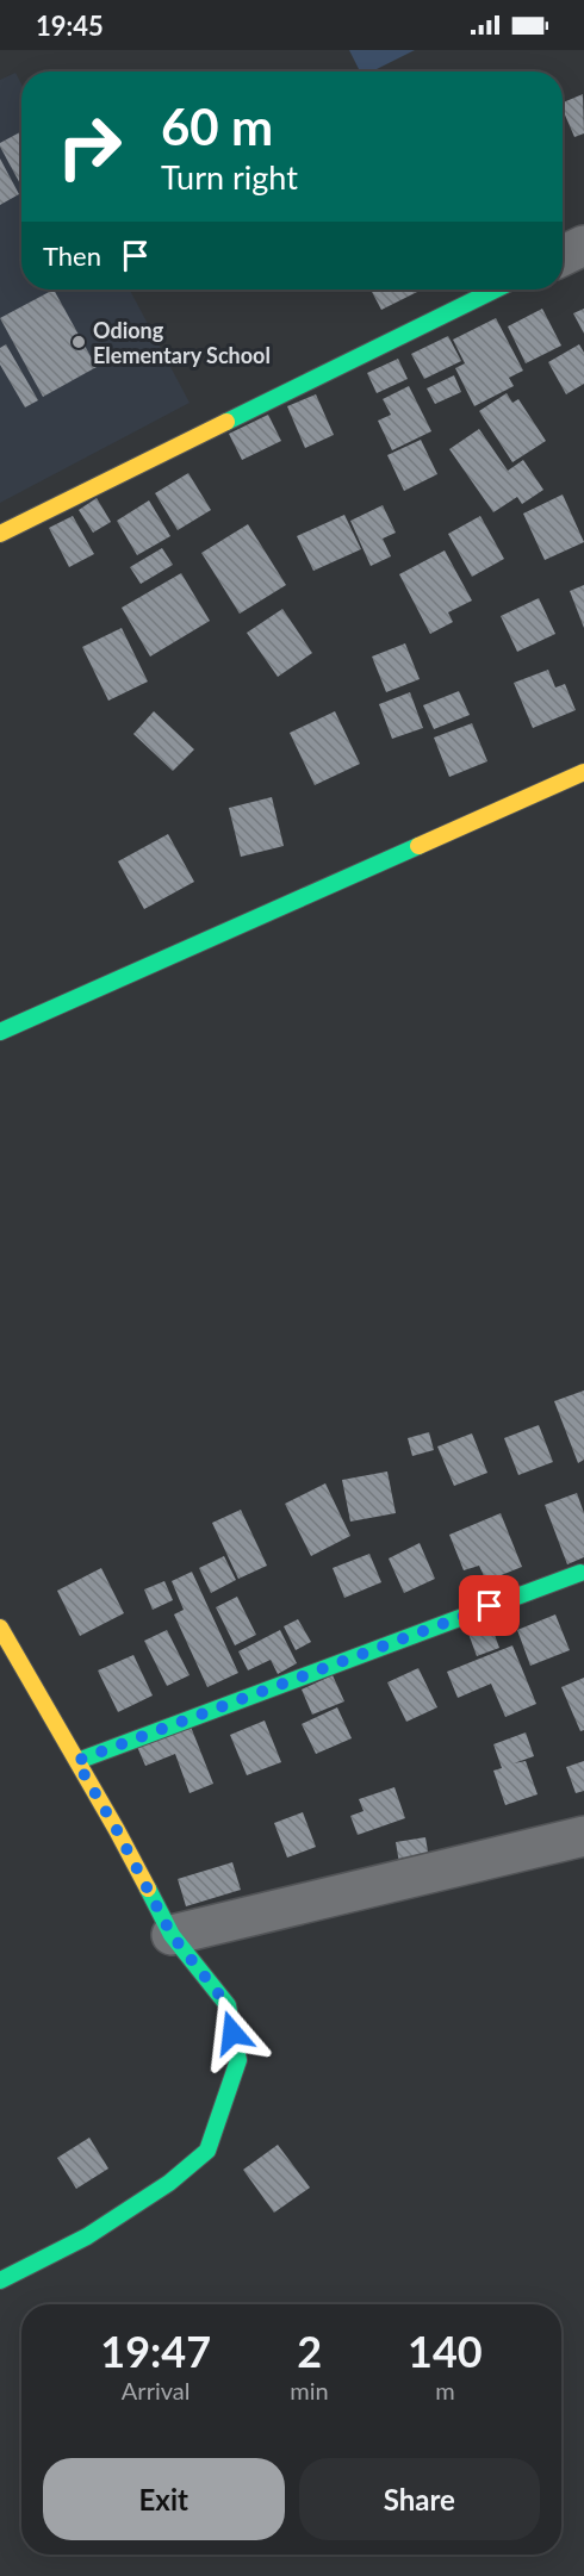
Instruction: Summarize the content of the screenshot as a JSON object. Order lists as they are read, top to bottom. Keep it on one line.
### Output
{"places":["Odiong Elementary School"],"page":{"status":"19:45","turn":["60 m","Turn right"],"then":"Then","eta":["19:47","Arrival","2","min","140","m"],"buttons":["Exit","Share"]}}
